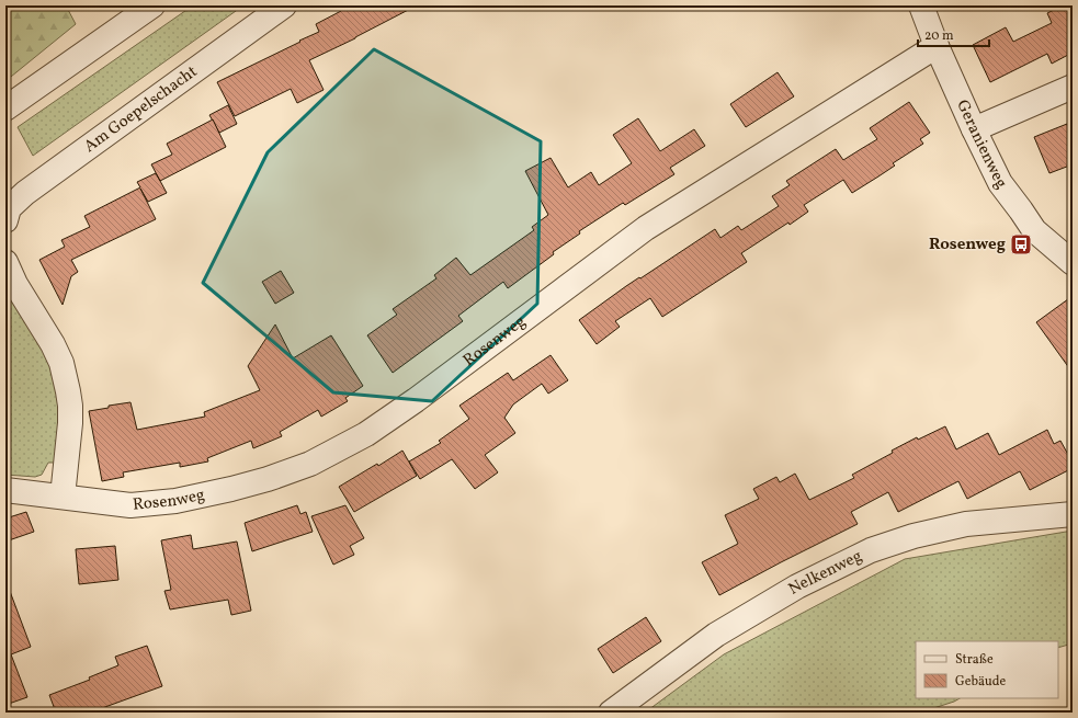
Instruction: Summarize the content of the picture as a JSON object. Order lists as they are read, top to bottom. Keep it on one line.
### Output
{"streets":{"street":["Am Goepelschacht","Geranienweg","Rosenweg","Nelkenweg"]},"crossings":[["Geranienweg","Rosenweg"]],"places":{"bus stop":["Rosenweg"]},"legend":["Straße","Gebäude"],"scale_bar":"20 m"}
